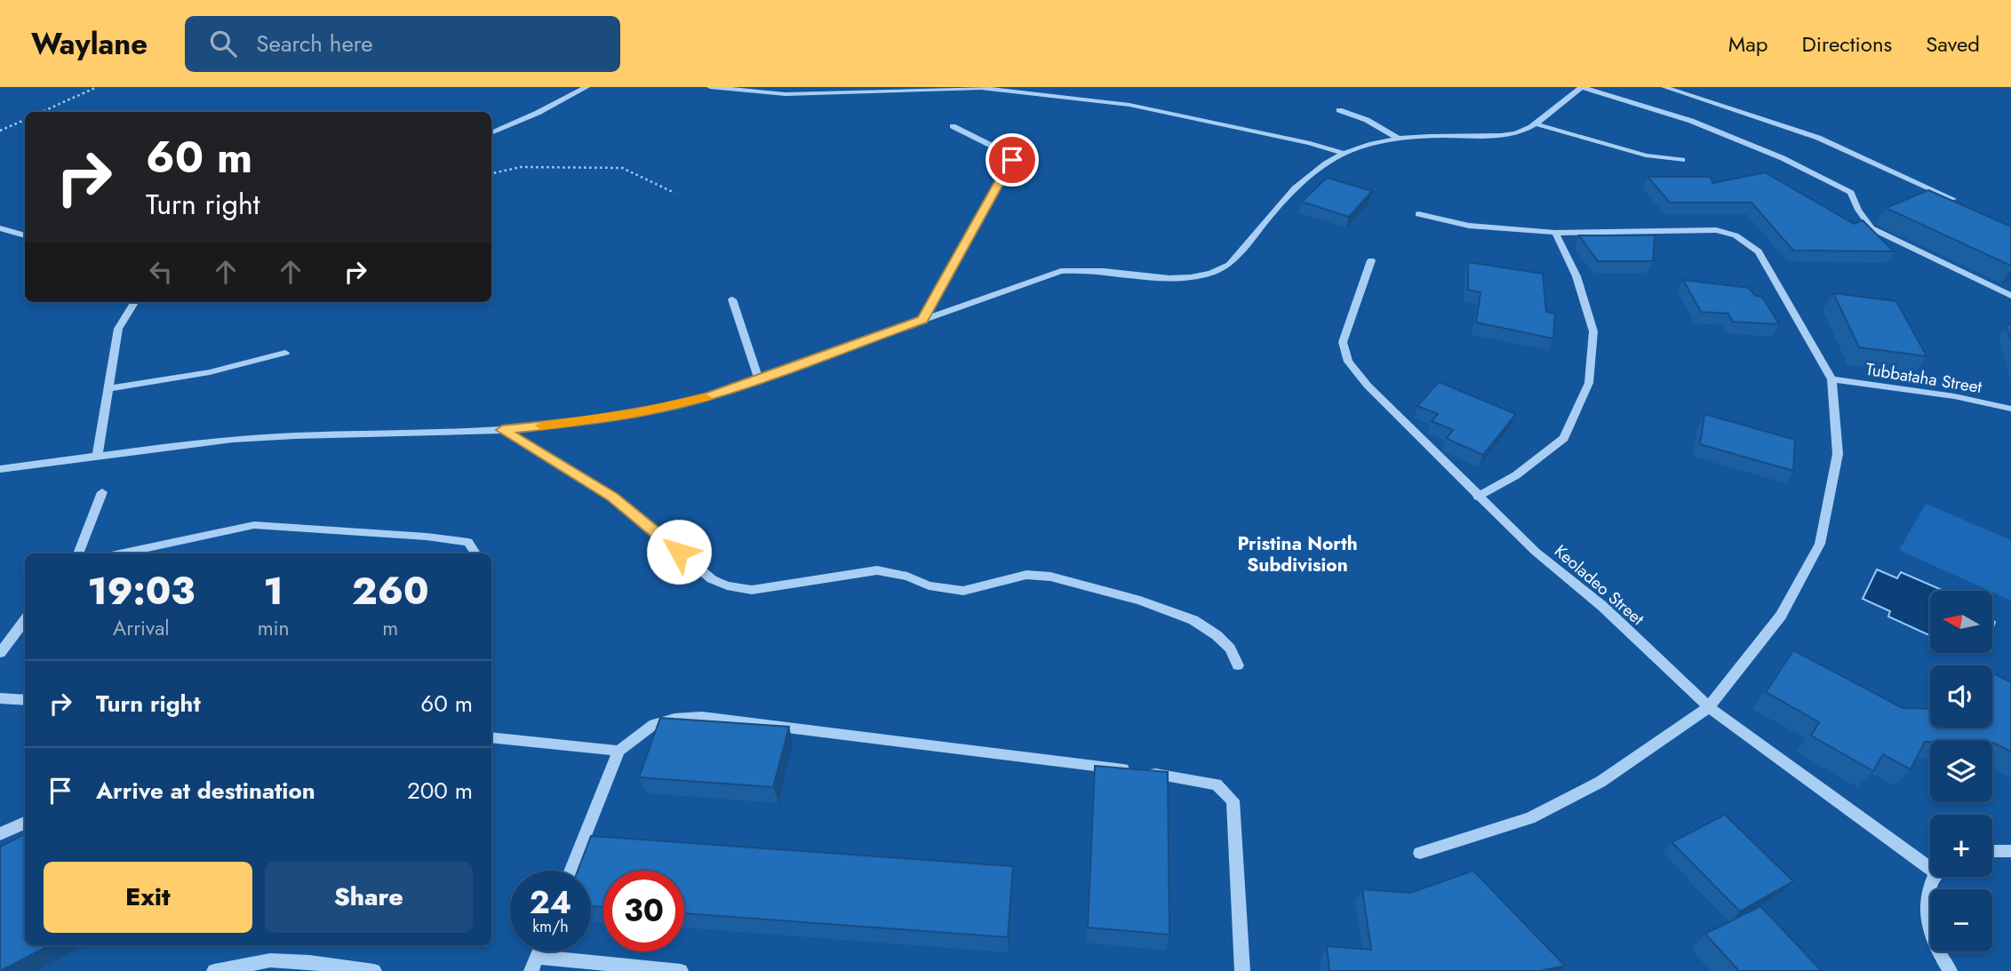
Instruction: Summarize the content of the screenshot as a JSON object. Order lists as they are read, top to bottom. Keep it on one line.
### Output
{"streets":{"street":["Tubbataha Street","Keoladeo Street"]},"districts":["Pristina North Subdivision"],"north":"left","page":{"header":"Waylane","search":"Search here","nav":["Map","Directions","Saved"],"turn":["60 m","Turn right"],"eta":["19:03","Arrival","1","min","260","m"],"map_buttons":["+","−"],"list":[{"name":"Turn right","value":"60 m"},{"name":"Arrive at destination","value":"200 m"}],"buttons":["Exit","Share"],"speed":"24 km/h","limit":"30"}}
